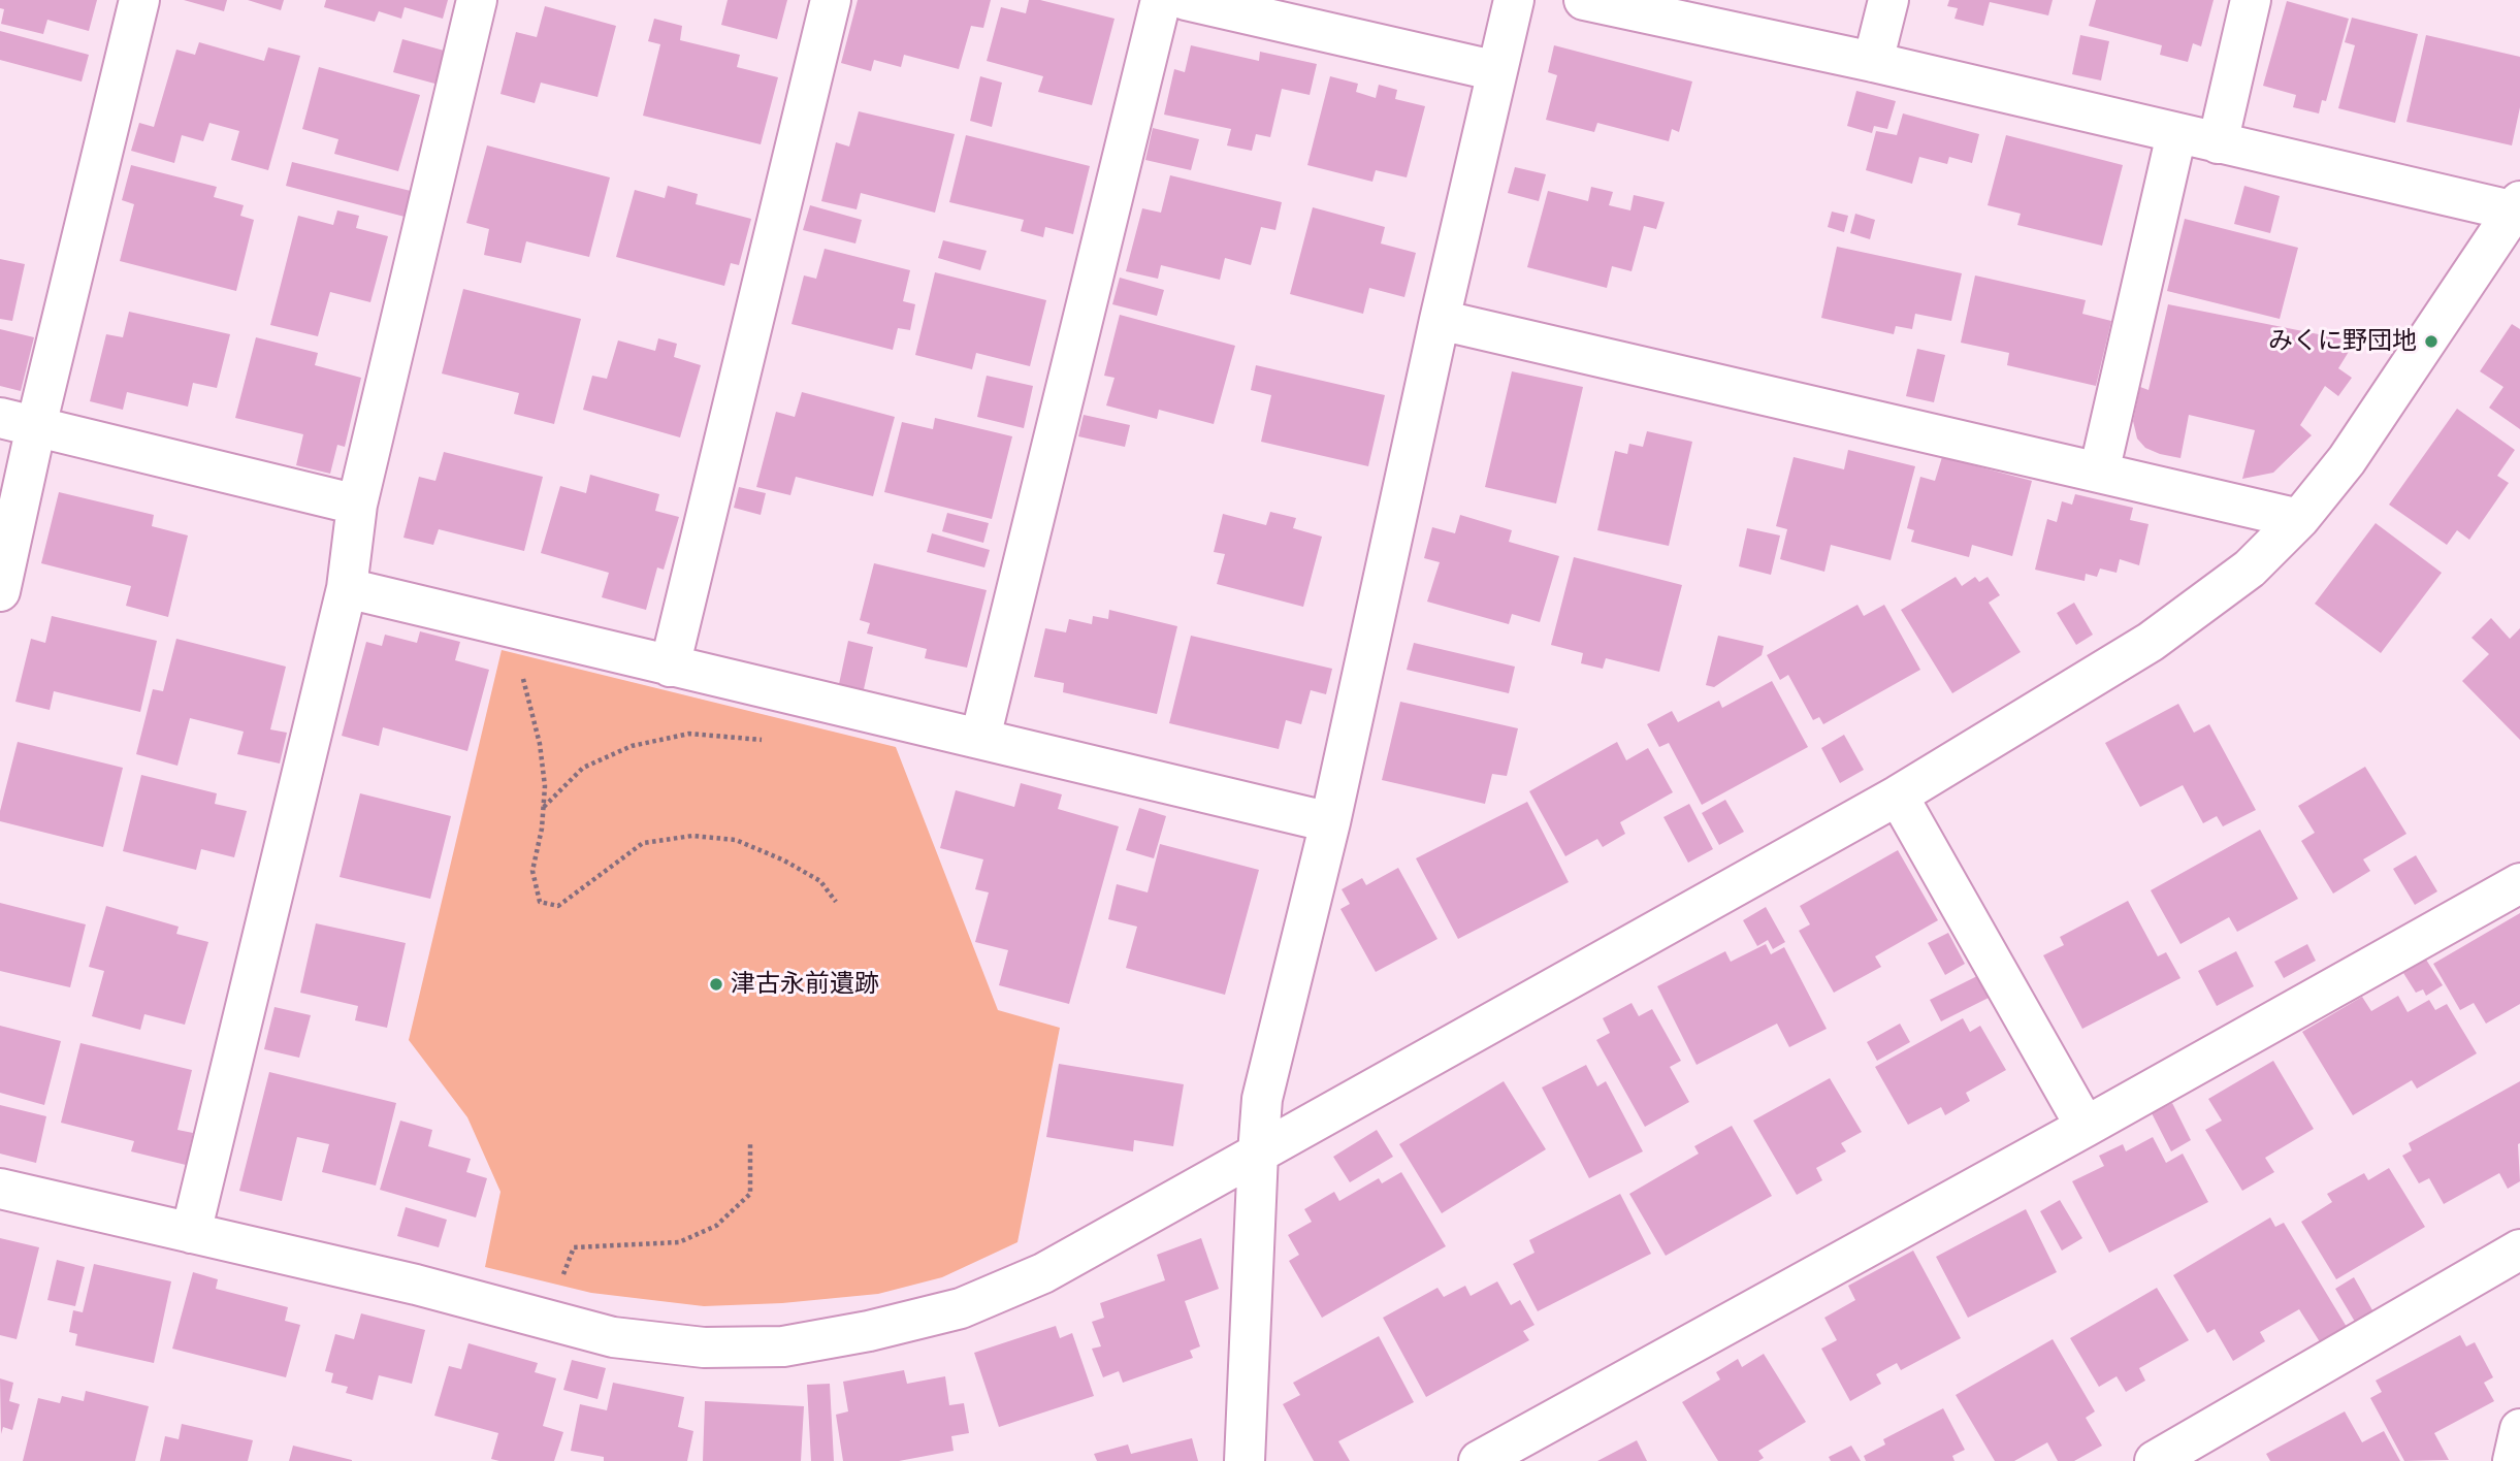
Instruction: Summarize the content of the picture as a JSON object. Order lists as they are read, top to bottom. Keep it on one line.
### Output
{"places":["みくに野団地","津古永前遺跡"]}
